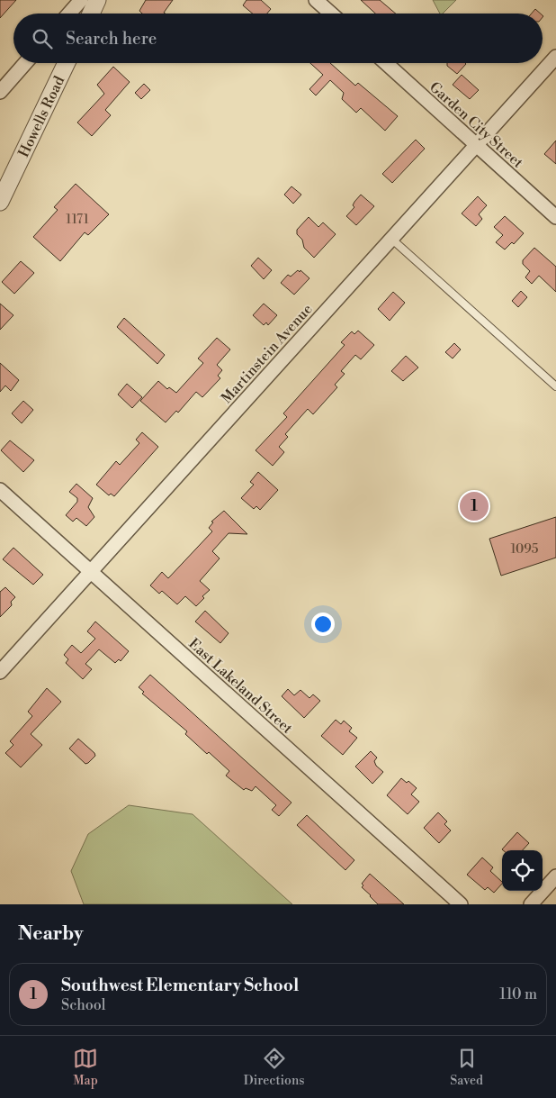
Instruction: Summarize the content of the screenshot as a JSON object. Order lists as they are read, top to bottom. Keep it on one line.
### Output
{"streets":{"street":["Howells Road","Garden City Street","Martinstein Avenue","East Lakeland Street"]},"crossings":[["Garden City Street","Martinstein Avenue"],["Martinstein Avenue","East Lakeland Street"]],"house_numbers":["1171","1095"],"page":{"search":"Search here","pins":"1","heading":"Nearby","list":[{"mark":"1","name":"Southwest Elementary School","note":"School","value":"110 m"}],"nav":["Map","Directions","Saved"]}}
